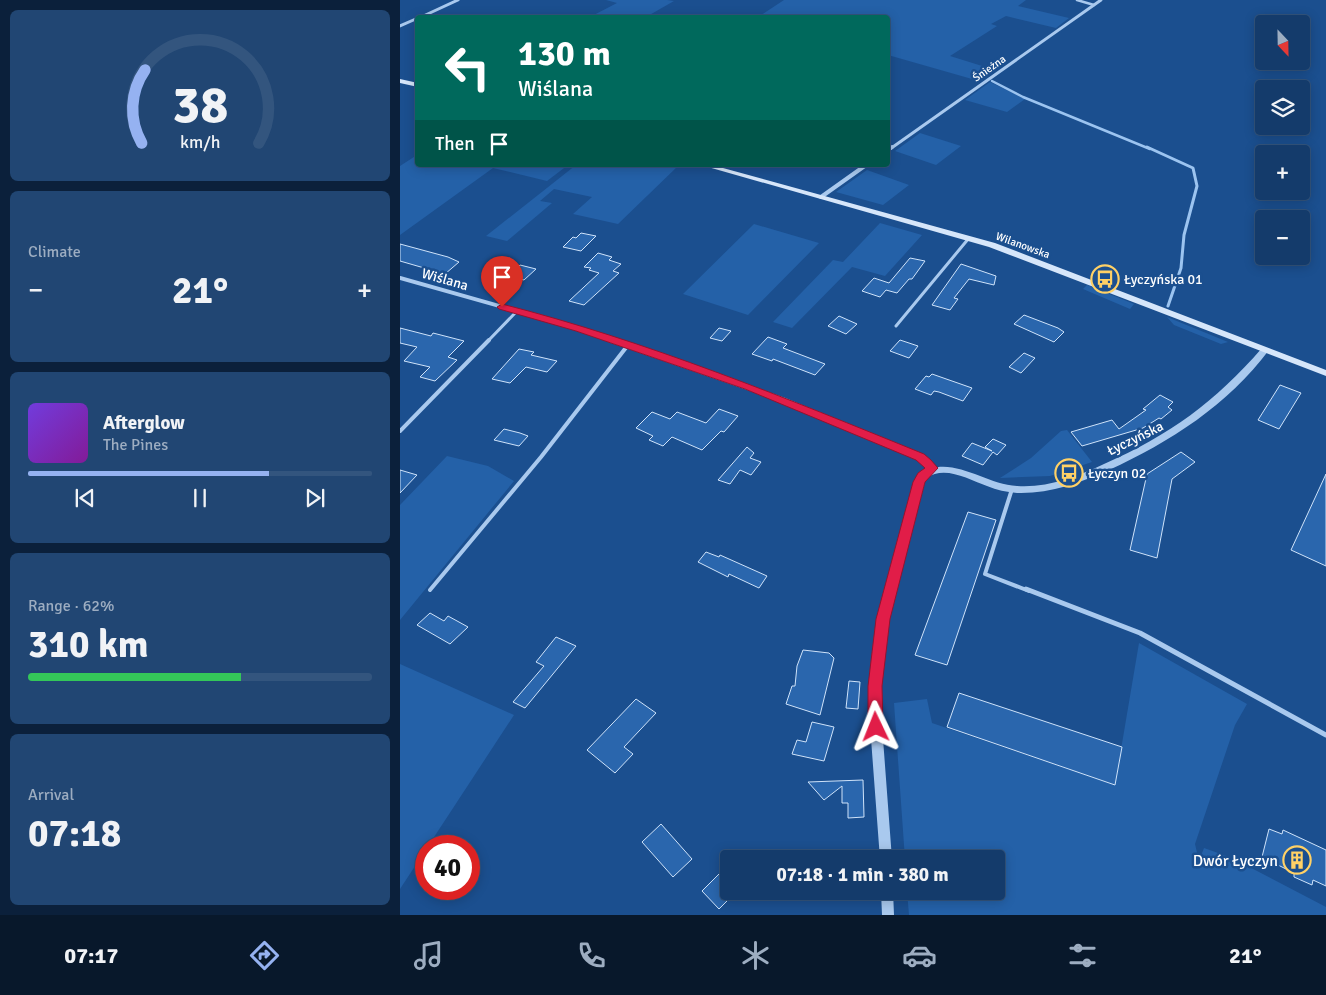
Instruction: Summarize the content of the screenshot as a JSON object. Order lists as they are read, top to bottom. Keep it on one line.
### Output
{"streets":{"main road":["Wilanowska"],"street":["Śnieżna","Wiślana","Łyczyńska"]},"crossings":[["Wilanowska","Łyczyńska"],["Wiślana","Łyczyńska"]],"places":{"bus stop":["Łyczyńska 01","Łyczyn 02"],"building":["Dwór Łyczyn"]},"north":"bottom","page":{"map_buttons":["+","−"],"turn":["130 m","Wiślana"],"then":"Then","tile":["Climate",["Range · 62%","310 km"],["Arrival","07:18"]],"heat":["−","21°","+"],"song":["Afterglow","The Pines"],"limit":"40","trip":"07:18 · 1 min · 380 m","tabs":["07:17","21°"],"gauge":["38","km/h"]}}
